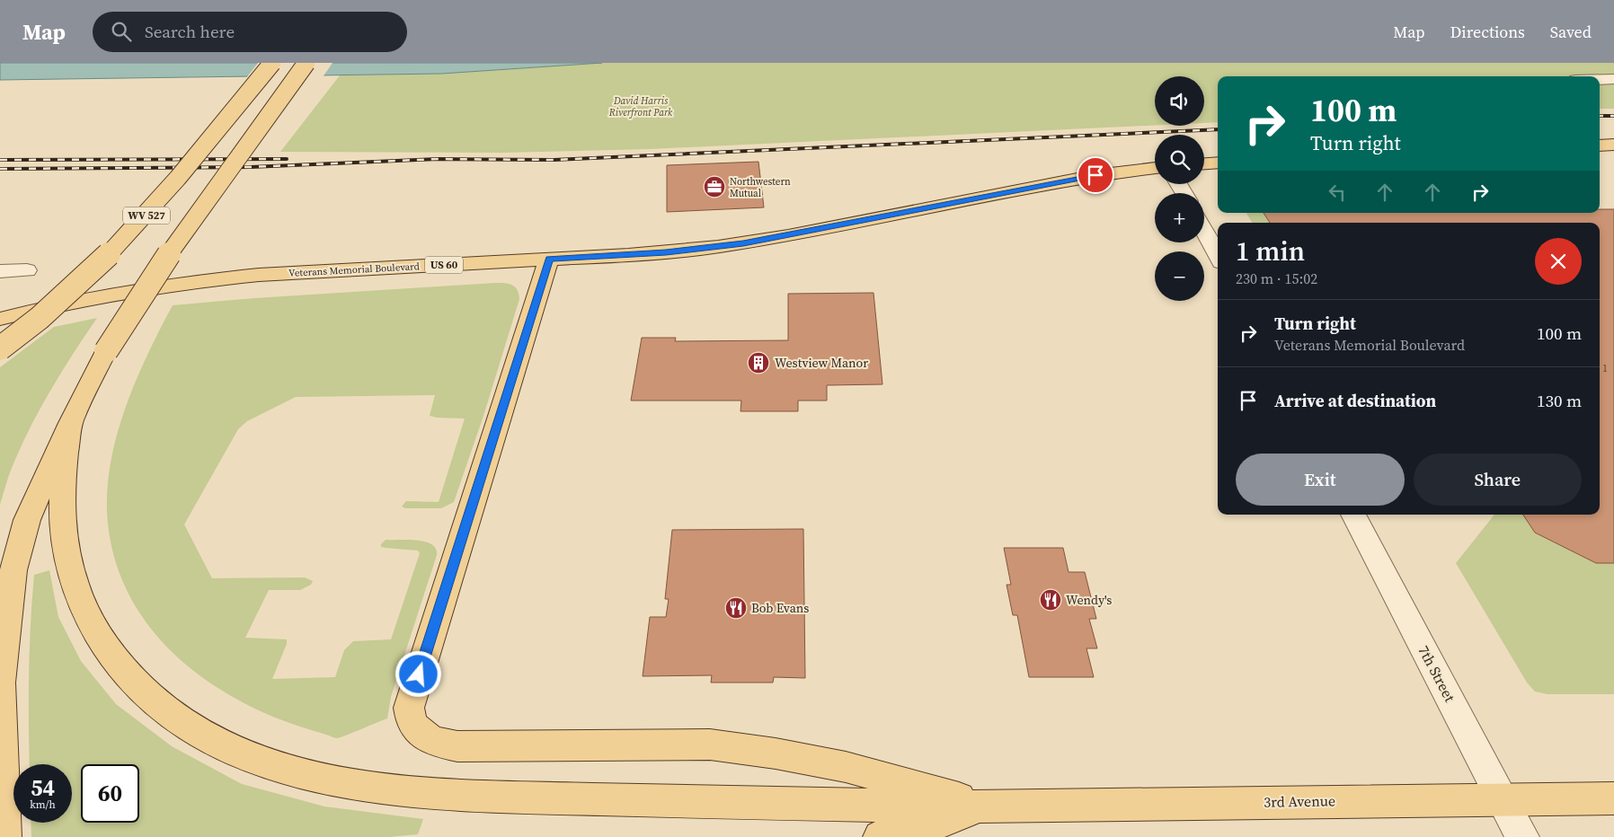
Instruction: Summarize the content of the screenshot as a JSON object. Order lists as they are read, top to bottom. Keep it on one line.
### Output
{"streets":{"main road":["WV 527","US 60","Veterans Memorial Boulevard","3rd Avenue"],"street":["7th Street"]},"crossings":[["WV 527","3rd Avenue"],["7th Street","3rd Avenue"]],"parks":["David Harris Riverfront Park"],"places":{"office":["Northwestern Mutual"],"building":["Westview Manor"],"restaurant":["Wendy's","Bob Evans"]},"house_numbers":["1"],"page":{"header":"Map","search":"Search here","nav":["Map","Directions","Saved"],"map_buttons":["+","−"],"turn":["100 m","Turn right"],"heading":["1 min","230 m · 15:02"],"list":[{"name":"Turn right","note":"Veterans Memorial Boulevard","value":"100 m"},{"name":"Arrive at destination","value":"130 m"}],"buttons":["Exit","Share"],"speed":"54 km/h","limit":"60"}}
